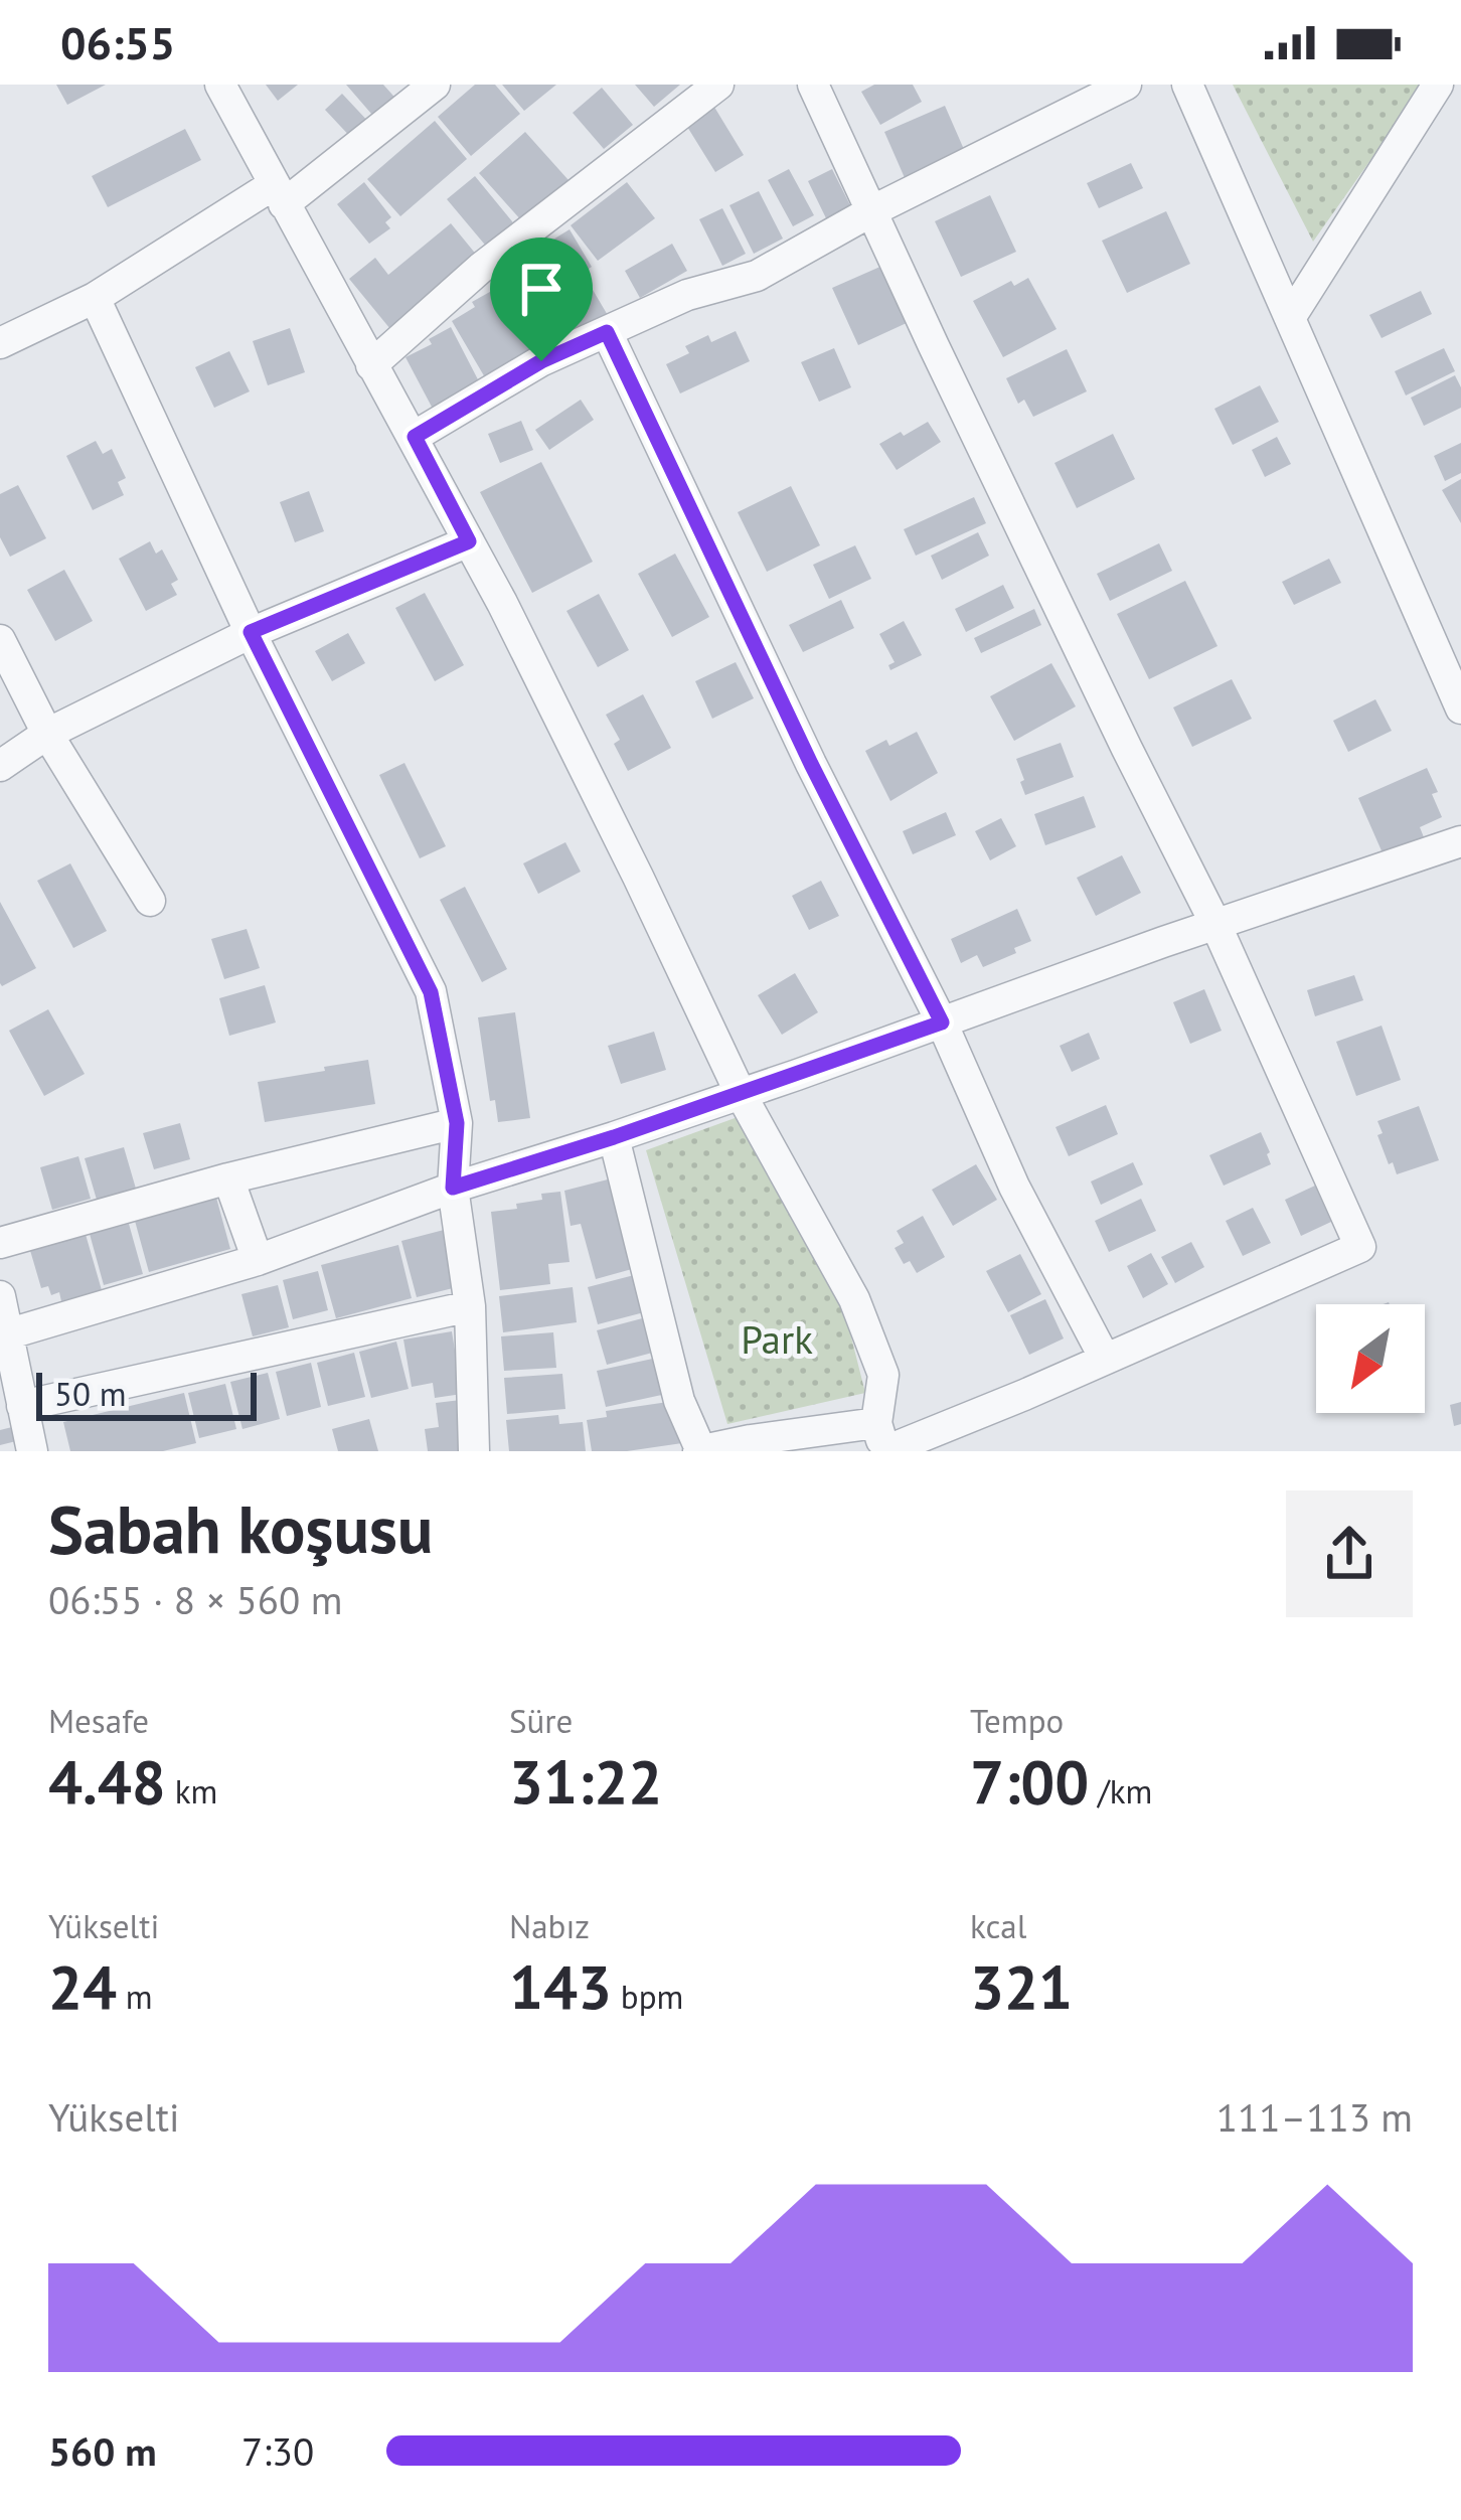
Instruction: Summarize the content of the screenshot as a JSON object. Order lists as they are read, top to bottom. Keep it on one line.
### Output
{"parks":["Park"],"scale_bar":"50 m","north":"bottom left","page":{"status":"06:55","scale":"50 m","heading":["Sabah koşusu","06:55 · 8 × 560 m"],"stats":[["Mesafe","4.48 km"],["Süre","31:22"],["Tempo","7:00 /km"],["Yükselti","24 m"],["Nabız","143 bpm"],["kcal","321"]],"chart":["Yükselti","111–113 m"],"list":[{"name":"560 m","note":"7:30"}]}}
